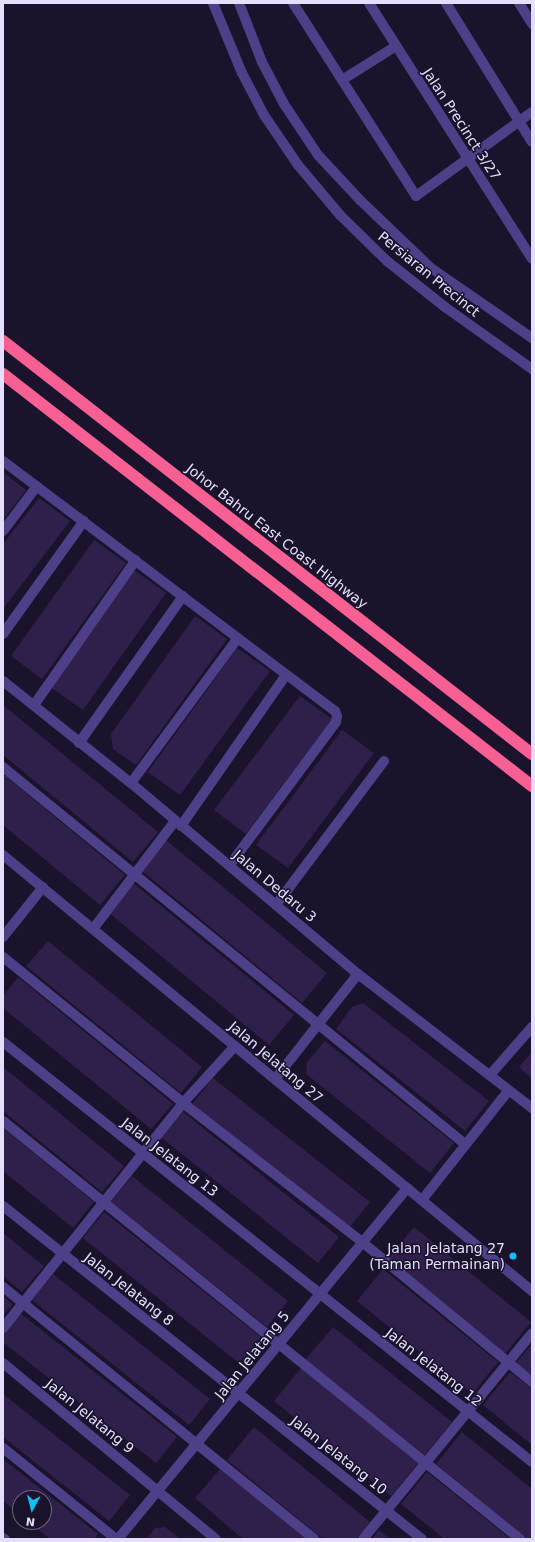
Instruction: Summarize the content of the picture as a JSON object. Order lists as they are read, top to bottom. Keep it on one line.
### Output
{"streets":{"highway":["Johor Bahru East Coast Highway"],"street":["Jalan Precinct 3/27","Persiaran Precinct","Jalan Dedaru 3","Jalan Jelatang 27","Jalan Jelatang 13","Jalan Jelatang 8","Jalan Jelatang 5","Jalan Jelatang 12","Jalan Jelatang 9","Jalan Jelatang 10"]},"crossings":[["Jalan Jelatang 27","Jalan Jelatang 5"],["Jalan Jelatang 13","Jalan Jelatang 5"],["Jalan Jelatang 13","Jalan Jelatang 12"],["Jalan Jelatang 8","Jalan Jelatang 5"],["Jalan Jelatang 8","Jalan Jelatang 10"],["Jalan Jelatang 5","Jalan Jelatang 12"],["Jalan Jelatang 5","Jalan Jelatang 9"],["Jalan Jelatang 5","Jalan Jelatang 10"]],"places":["Jalan Jelatang 27 (Taman Permainan)"],"north":"bottom"}
